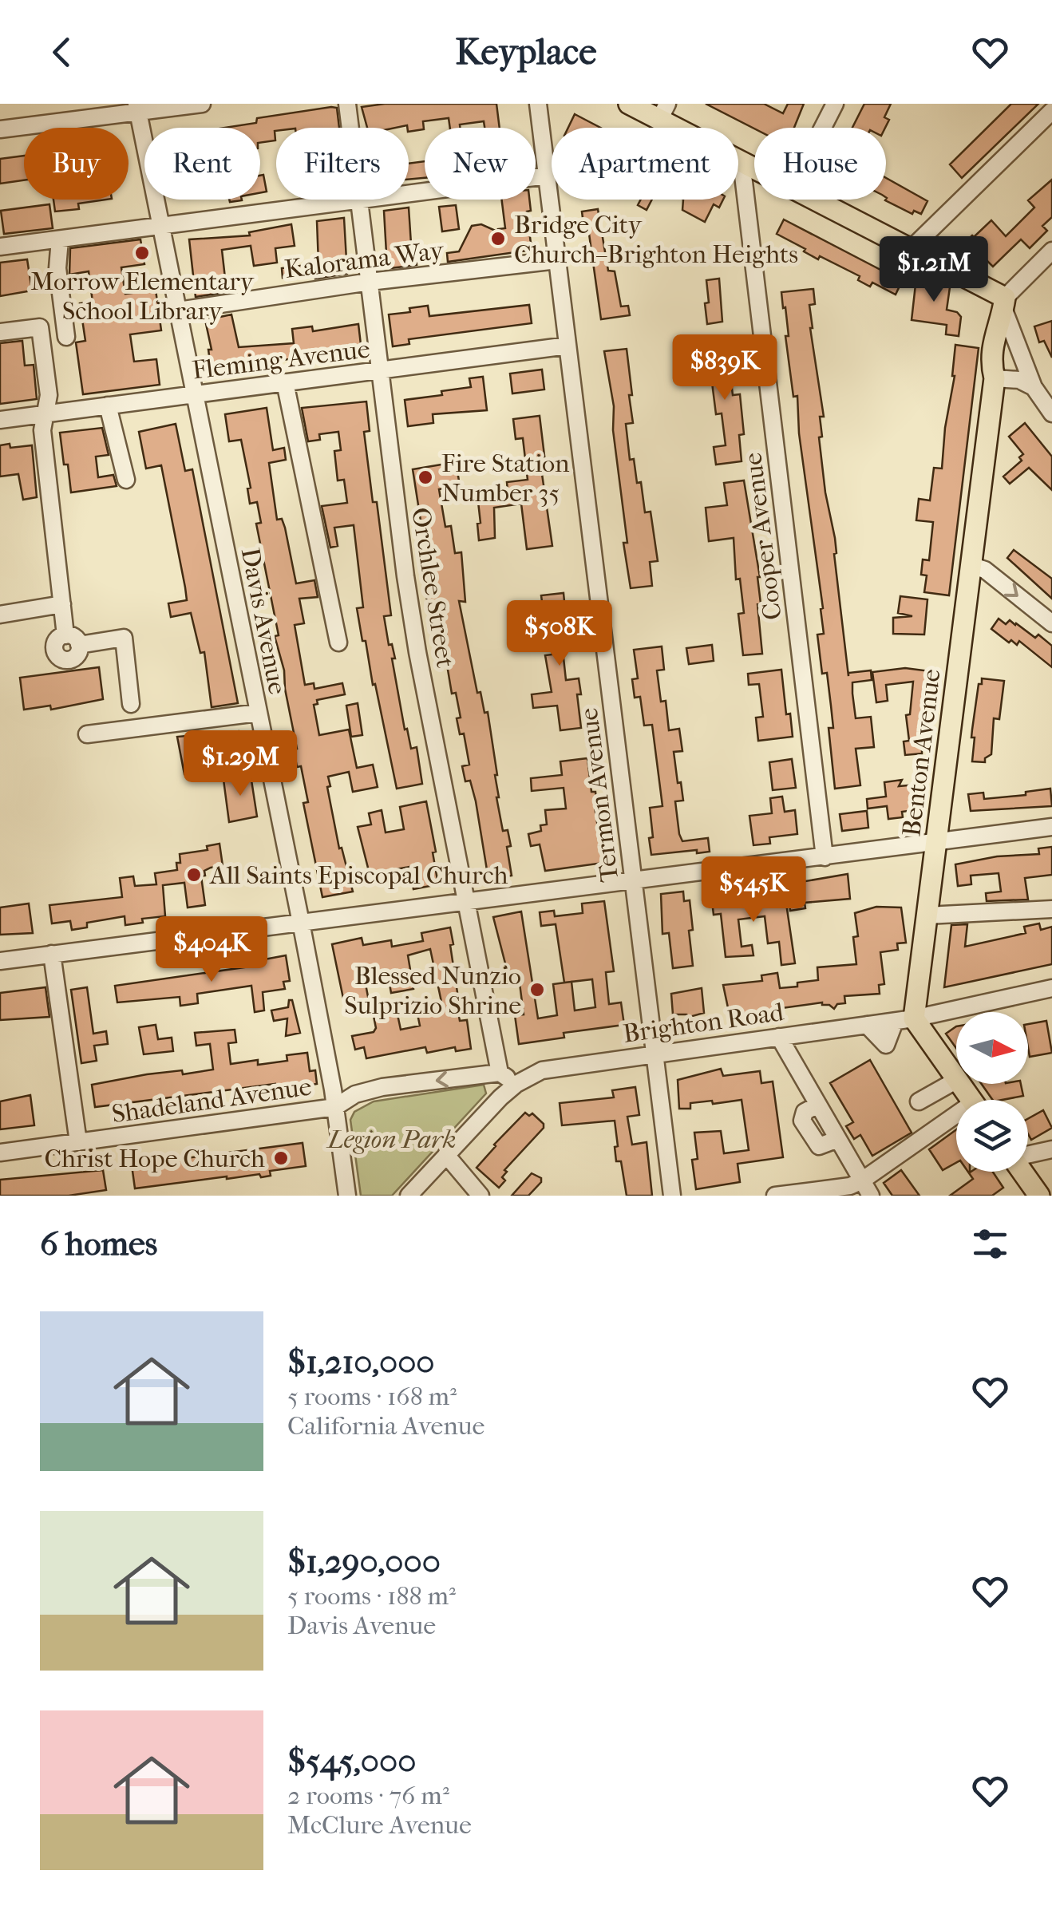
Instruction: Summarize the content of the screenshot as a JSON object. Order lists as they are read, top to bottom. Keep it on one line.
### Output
{"streets":{"main road":["Benton Avenue"],"street":["Kalorama Way","Fleming Avenue","Cooper Avenue","Orchlee Street","Davis Avenue","Termon Avenue","Brighton Road","Shadeland Avenue"]},"crossings":[["Kalorama Way","Orchlee Street"],["Kalorama Way","Davis Avenue"],["Kalorama Way","Termon Avenue"],["Fleming Avenue","Orchlee Street"],["Fleming Avenue","Davis Avenue"],["Fleming Avenue","Termon Avenue"],["Orchlee Street","Shadeland Avenue"],["Davis Avenue","Shadeland Avenue"],["Benton Avenue","Brighton Road"],["Termon Avenue","Brighton Road"]],"parks":["Legion Park"],"places":["Bridge City Church–Brighton Heights","Morrow Elementary School Library","Fire Station Number 35","All Saints Episcopal Church","Blessed Nunzio Sulprizio Shrine","Christ Hope Church"],"north":"right","page":{"header":"Keyplace","chip":["Buy","Rent","Filters","New","Apartment","House"],"price":["$1.21M","$839K","$508K","$1.29M","$545K","$404K"],"heading":"6 homes","list":[{"name":"$1,210,000","note":"5 rooms · 168 m² · California Avenue"},{"name":"$1,290,000","note":"5 rooms · 188 m² · Davis Avenue"},{"name":"$545,000","note":"2 rooms · 76 m² · McClure Avenue"}]}}
